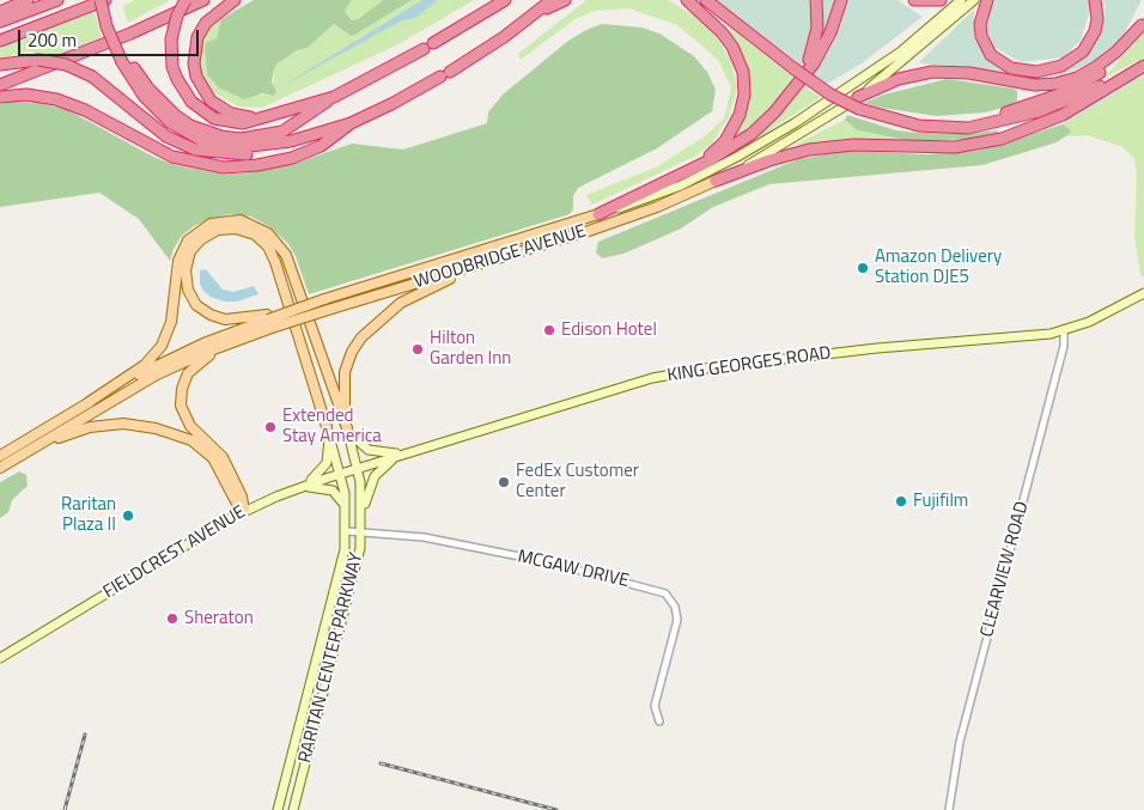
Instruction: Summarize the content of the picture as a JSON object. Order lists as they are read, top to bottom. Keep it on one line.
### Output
{"streets":{"main road":["WOODBRIDGE AVENUE","KING GEORGES ROAD","FIELDCREST AVENUE","RARITAN CENTER PARKWAY"],"street":["MCGAW DRIVE","CLEARVIEW ROAD"]},"crossings":[["KING GEORGES ROAD","FIELDCREST AVENUE"],["KING GEORGES ROAD","CLEARVIEW ROAD"],["KING GEORGES ROAD","RARITAN CENTER PARKWAY"],["FIELDCREST AVENUE","RARITAN CENTER PARKWAY"],["MCGAW DRIVE","RARITAN CENTER PARKWAY"]],"places":["Amazon Delivery Station DJE5","Edison Hotel","Hilton Garden Inn","Extended Stay America","FedEx Customer Center","Fujifilm","Raritan Plaza II","Sheraton"],"scale_bar":"200 m"}
